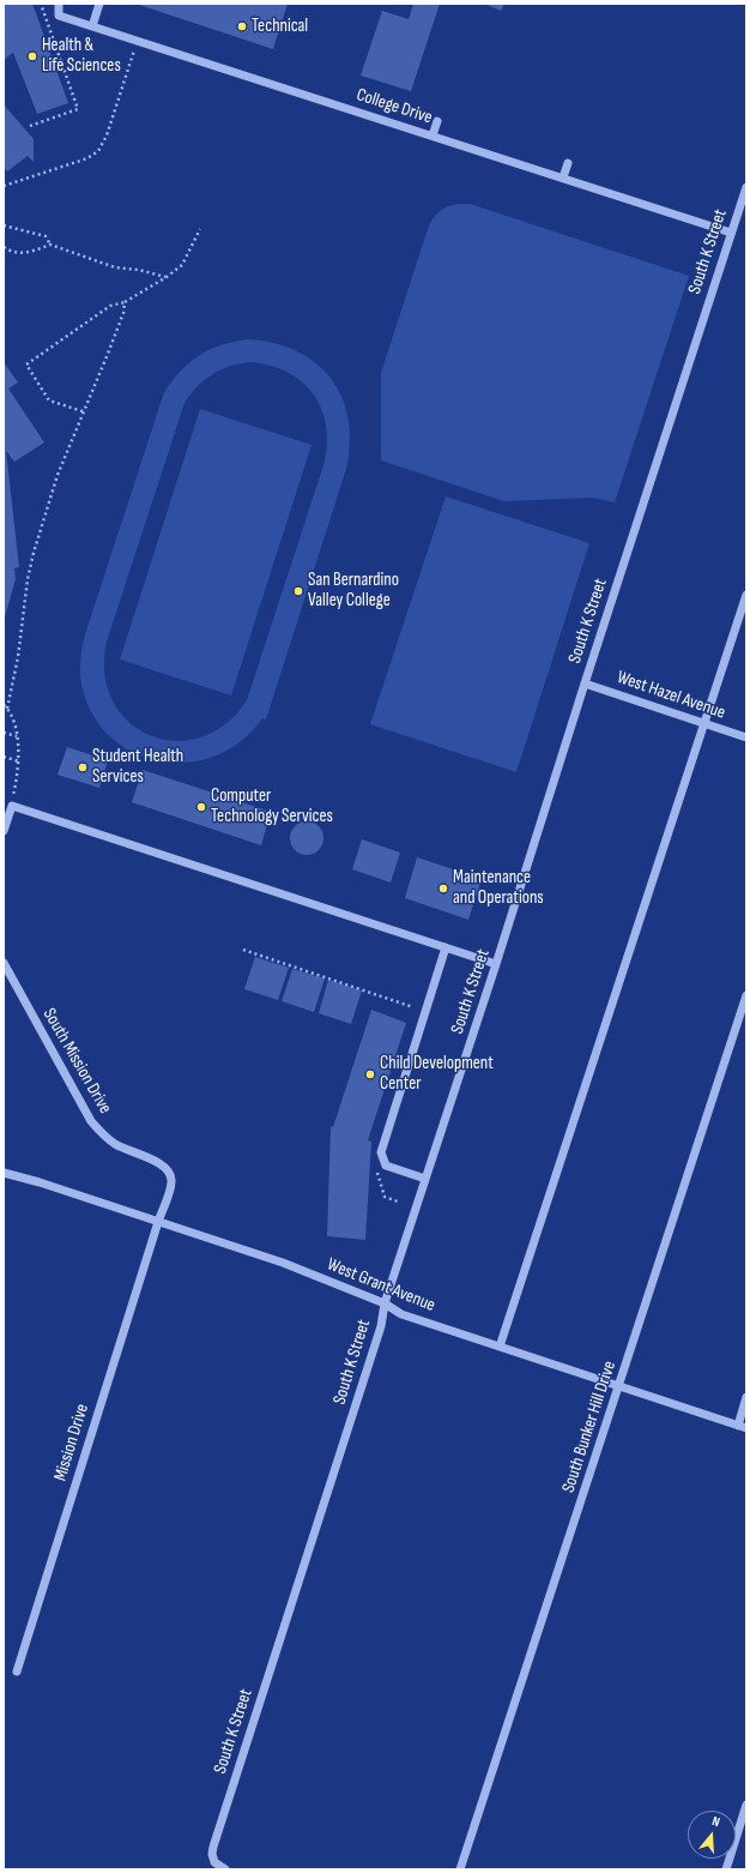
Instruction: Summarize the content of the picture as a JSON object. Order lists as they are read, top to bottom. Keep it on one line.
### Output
{"streets":{"street":["College Drive","South K Street","West Hazel Avenue","South Mission Drive","West Grant Avenue","South Bunker Hill Drive","Mission Drive"]},"crossings":[["College Drive","South K Street"],["South K Street","West Hazel Avenue"],["South K Street","West Grant Avenue"],["South Mission Drive","West Grant Avenue"],["South Mission Drive","Mission Drive"],["West Grant Avenue","South Bunker Hill Drive"],["West Grant Avenue","Mission Drive"]],"places":["Technical","Health & Life Sciences","San Bernardino Valley College","Student Health Services","Computer Technology Services","Maintenance and Operations","Child Development Center"],"north":"top"}
